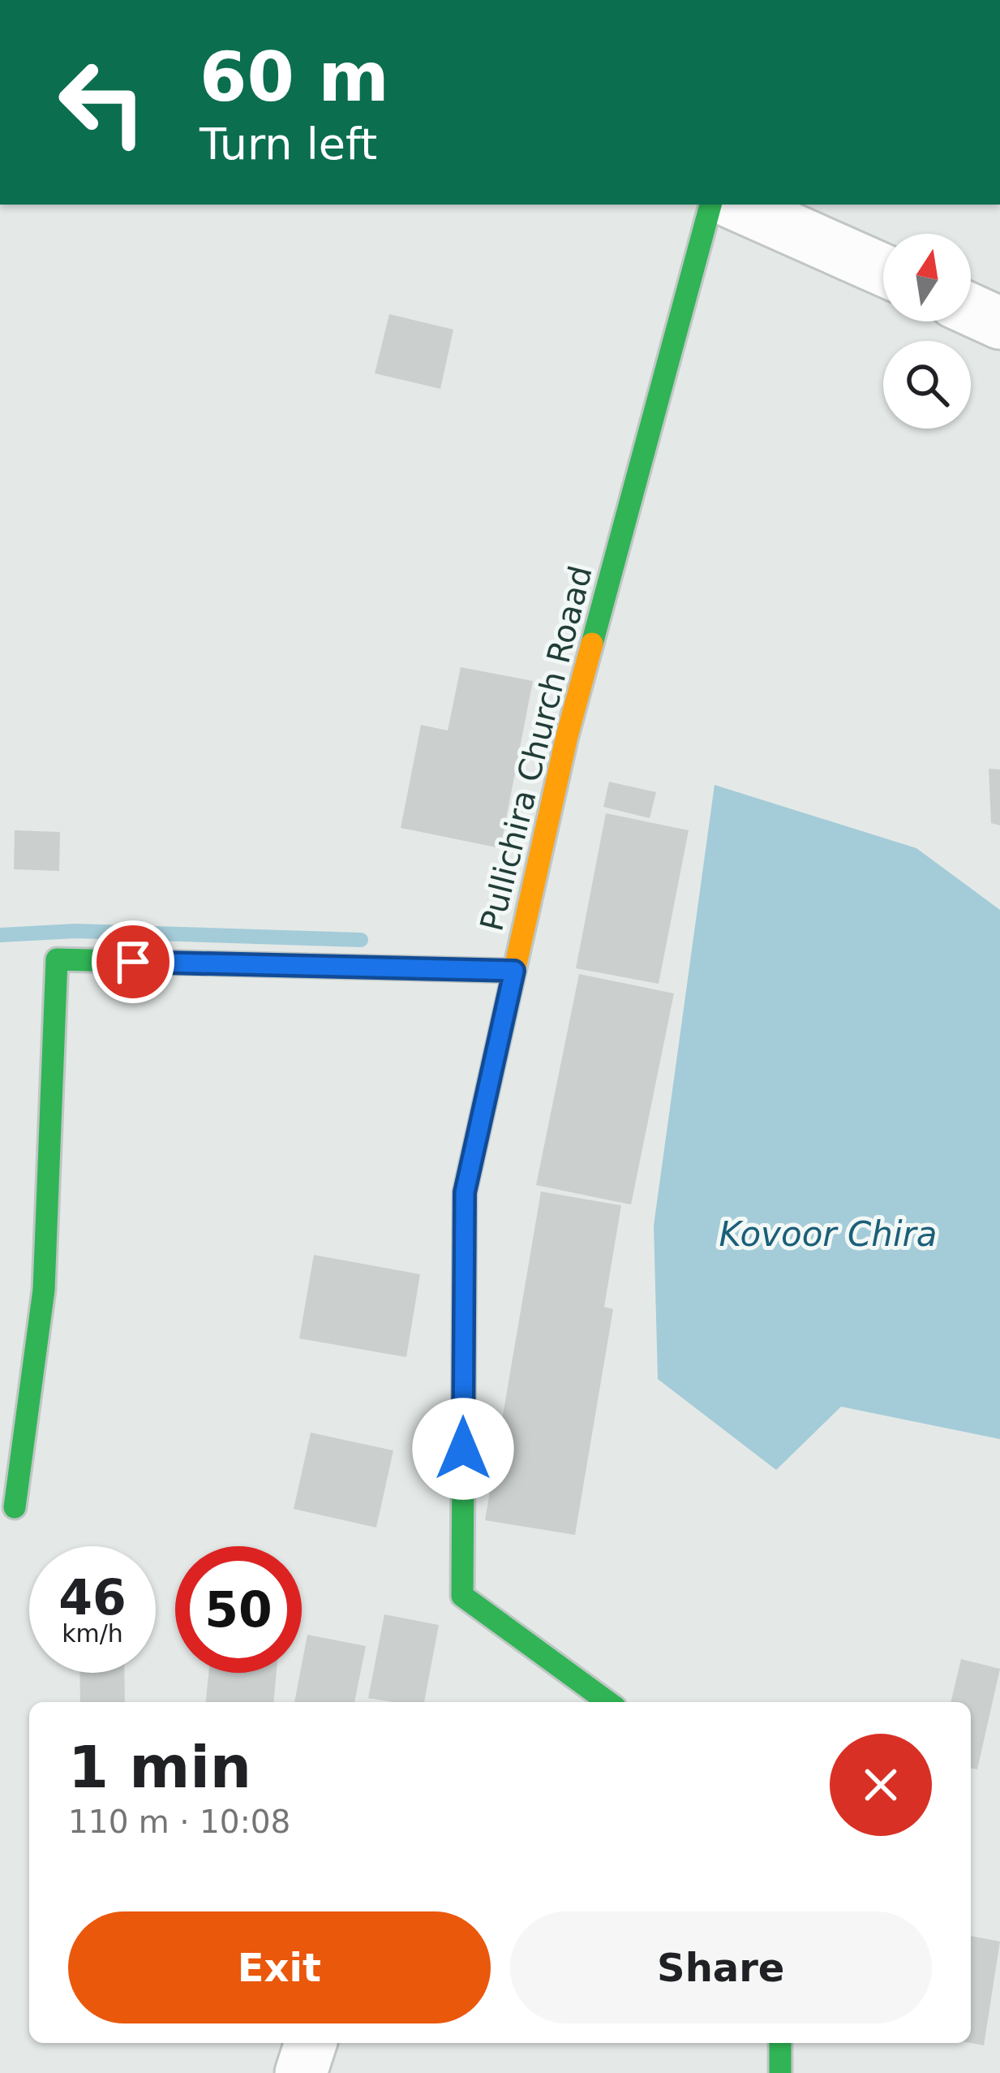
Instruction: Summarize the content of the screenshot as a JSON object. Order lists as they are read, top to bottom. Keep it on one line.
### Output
{"streets":{"main road":["Pullichira Church Roaad"]},"water":["Kovoor Chira"],"north":"top","page":{"turn":["60 m","Turn left"],"speed":"46 km/h","limit":"50","heading":["1 min","110 m · 10:08"],"buttons":["Exit","Share"]}}
